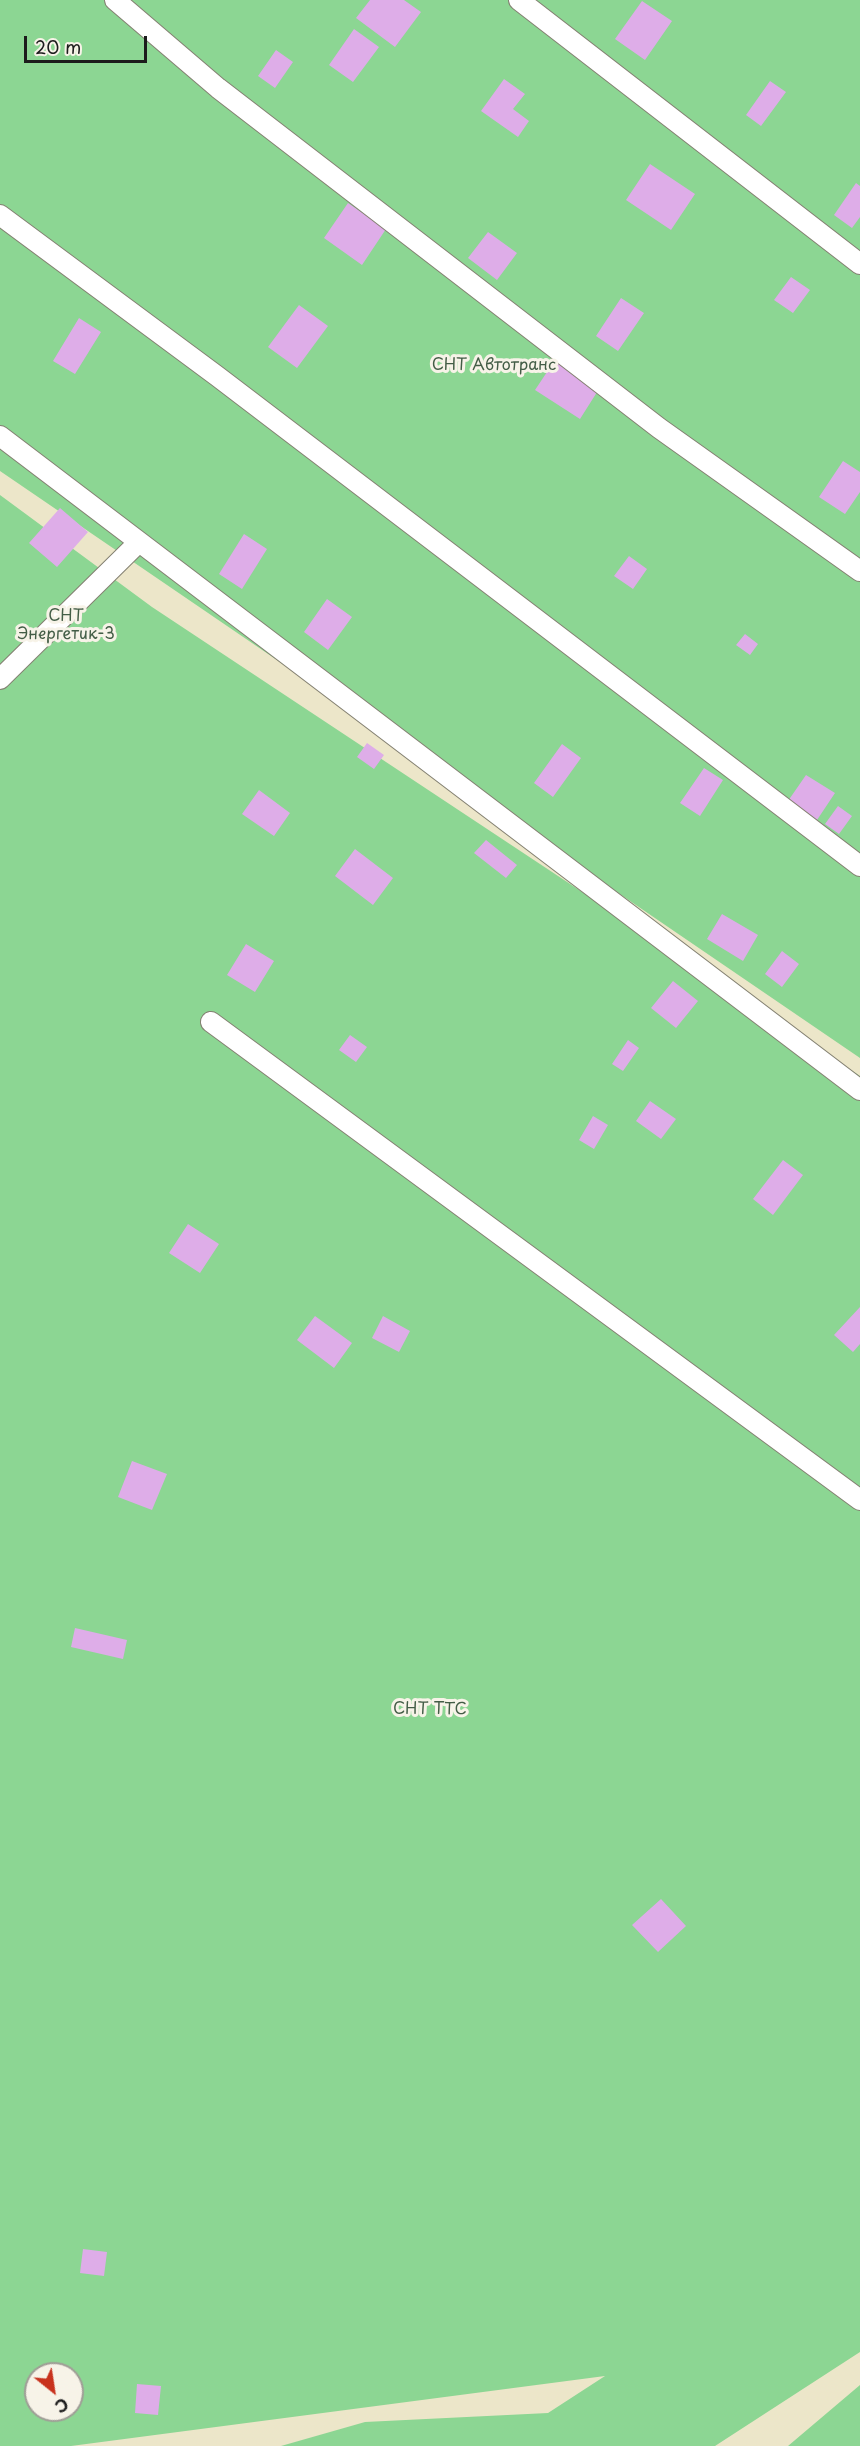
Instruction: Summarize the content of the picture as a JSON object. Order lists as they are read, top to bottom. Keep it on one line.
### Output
{"parks":["СНТ Автотранс","СНТ Энергетик-3","СНТ ТТС"],"scale_bar":"20 m","north":"bottom right"}
